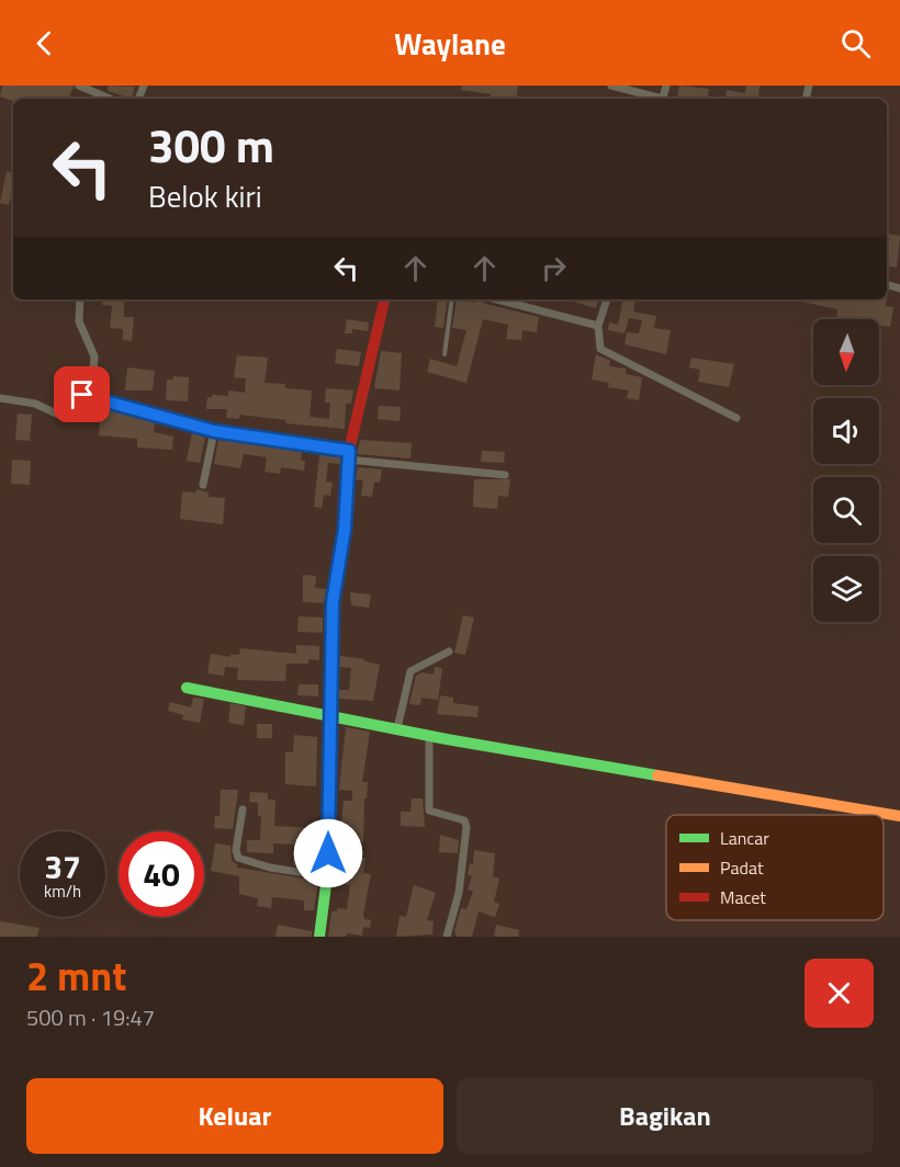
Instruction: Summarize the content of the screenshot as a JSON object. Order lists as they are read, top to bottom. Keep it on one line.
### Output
{"legend":["Lancar","Padat","Macet"],"north":"bottom","page":{"header":"Waylane","turn":["300 m","Belok kiri"],"speed":"37 km/h","limit":"40","heading":["2 mnt","500 m · 19:47"],"buttons":["Keluar","Bagikan"]}}
